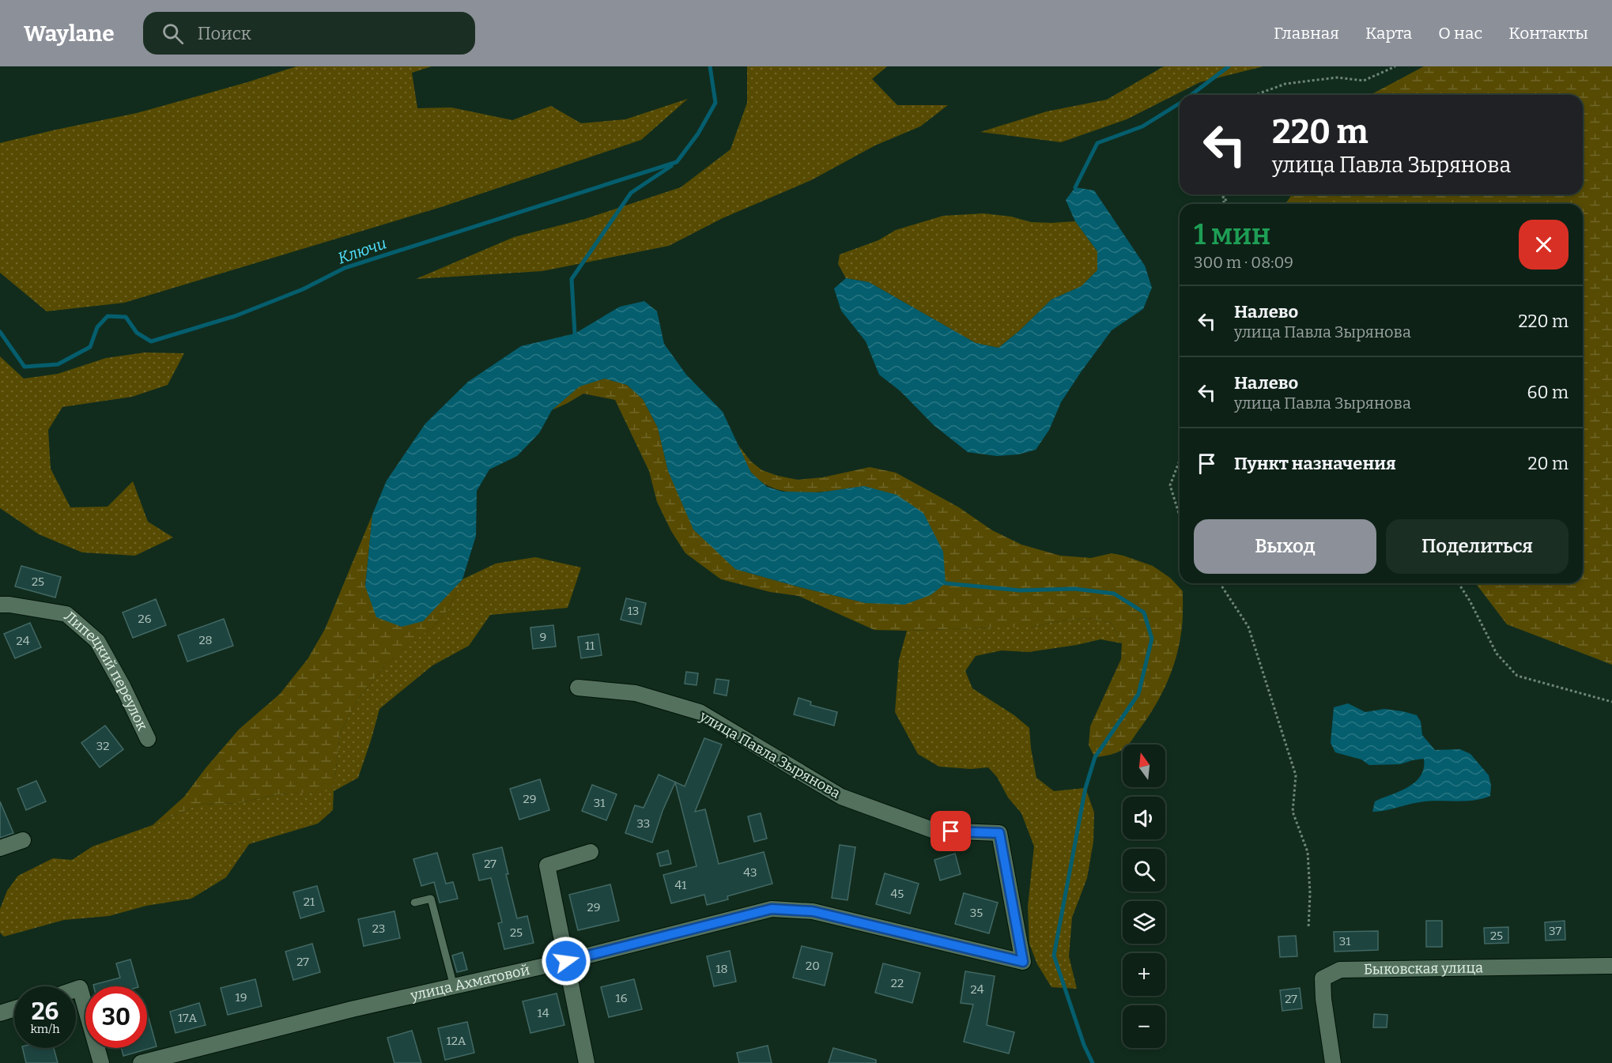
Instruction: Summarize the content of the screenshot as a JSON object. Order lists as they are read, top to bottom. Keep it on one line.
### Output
{"streets":{"street":["Липецкий переулок","улица Павла Зырянова","Быковская улица","улица Ахматовой"]},"crossings":[["улица Павла Зырянова","улица Ахматовой"]],"water":["Ключи"],"house_numbers":["25","13","26","9","28","24","11","32","29","31","33","27","43","41","45","21","29","35","23","37","25","25","31","27","20","18","22","24","19","16","27","14","17А","12А"],"north":"top","page":{"header":"Waylane","search":"Поиск","nav":["Главная","Карта","О нас","Контакты"],"turn":["220 m","улица Павла Зырянова"],"heading":["1 мин","300 m · 08:09"],"list":[{"name":"Налево","note":"улица Павла Зырянова","value":"220 m"},{"name":"Налево","note":"улица Павла Зырянова","value":"60 m"},{"name":"Пункт назначения","value":"20 m"}],"buttons":["Выход","Поделиться"],"map_buttons":["+","−"],"speed":"26 km/h","limit":"30"}}
